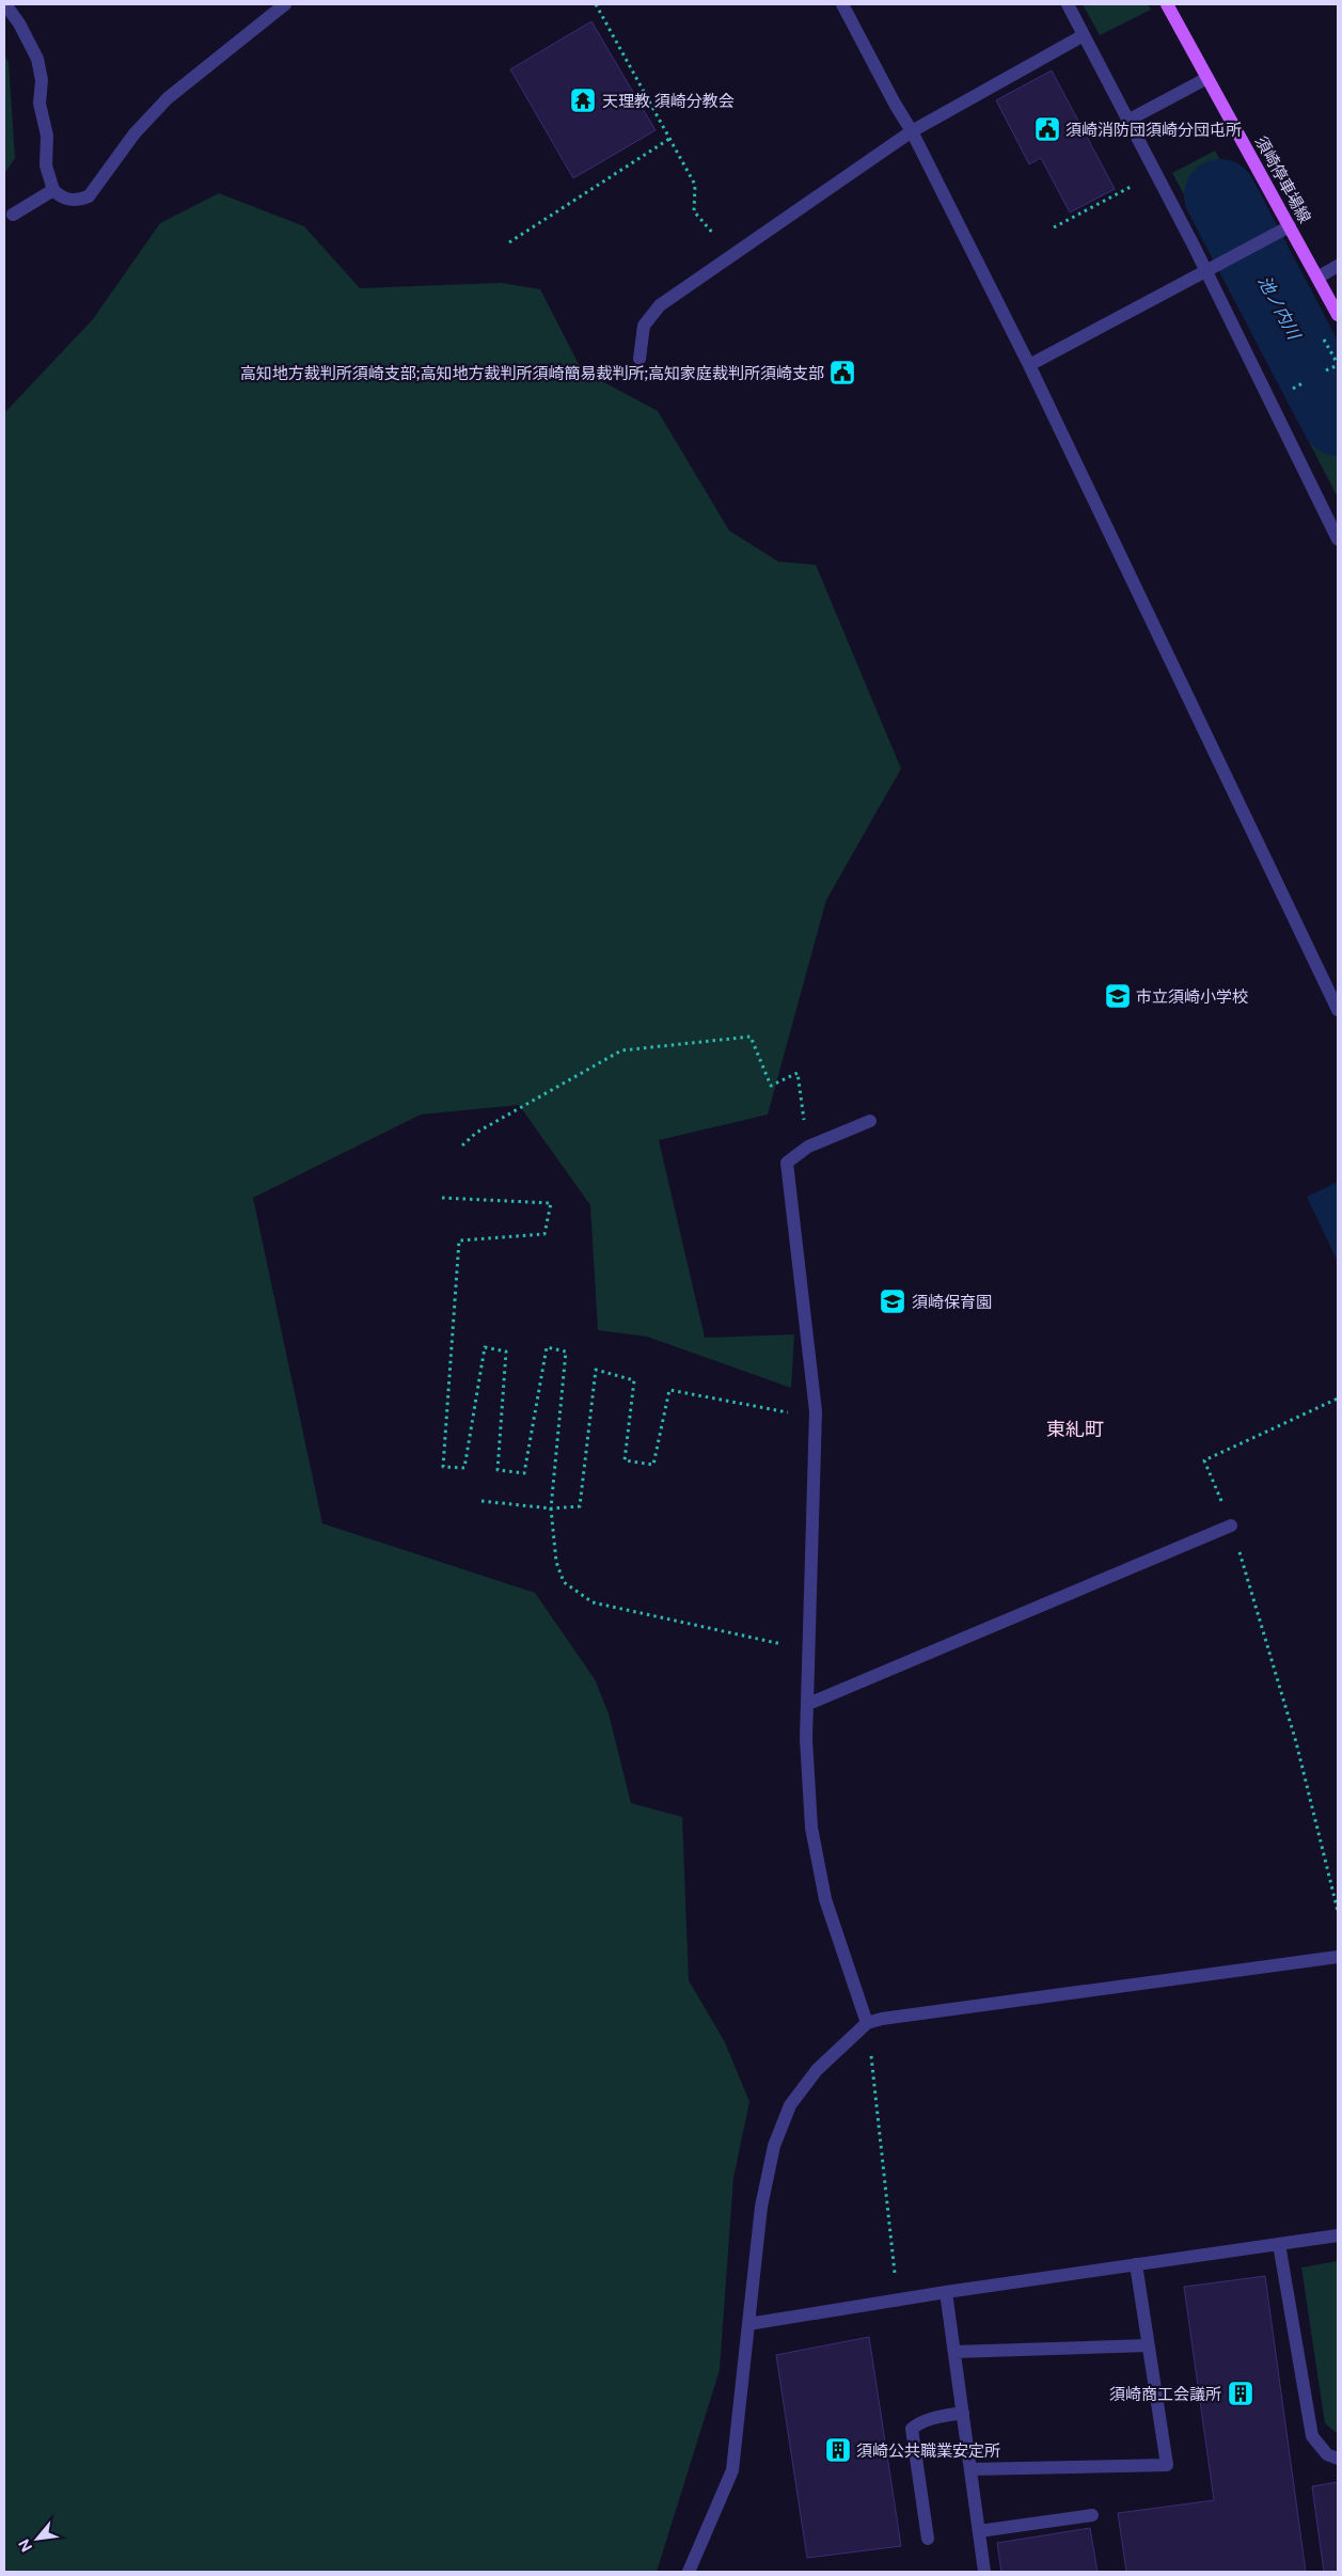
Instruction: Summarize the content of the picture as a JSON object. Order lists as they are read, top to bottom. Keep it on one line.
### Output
{"streets":{"main road":["須崎停車場線"]},"districts":["東糺町"],"water":["池ノ内川"],"places":{"temple":["天理教 須崎分教会"],"public building":["須崎消防団須崎分団屯所","高知地方裁判所須崎支部;高知地方裁判所須崎簡易裁判所;高知家庭裁判所須崎支部"],"school or university":["市立須崎小学校","須崎保育園"],"building":["須崎商工会議所","須崎公共職業安定所"]},"north":"bottom left"}
